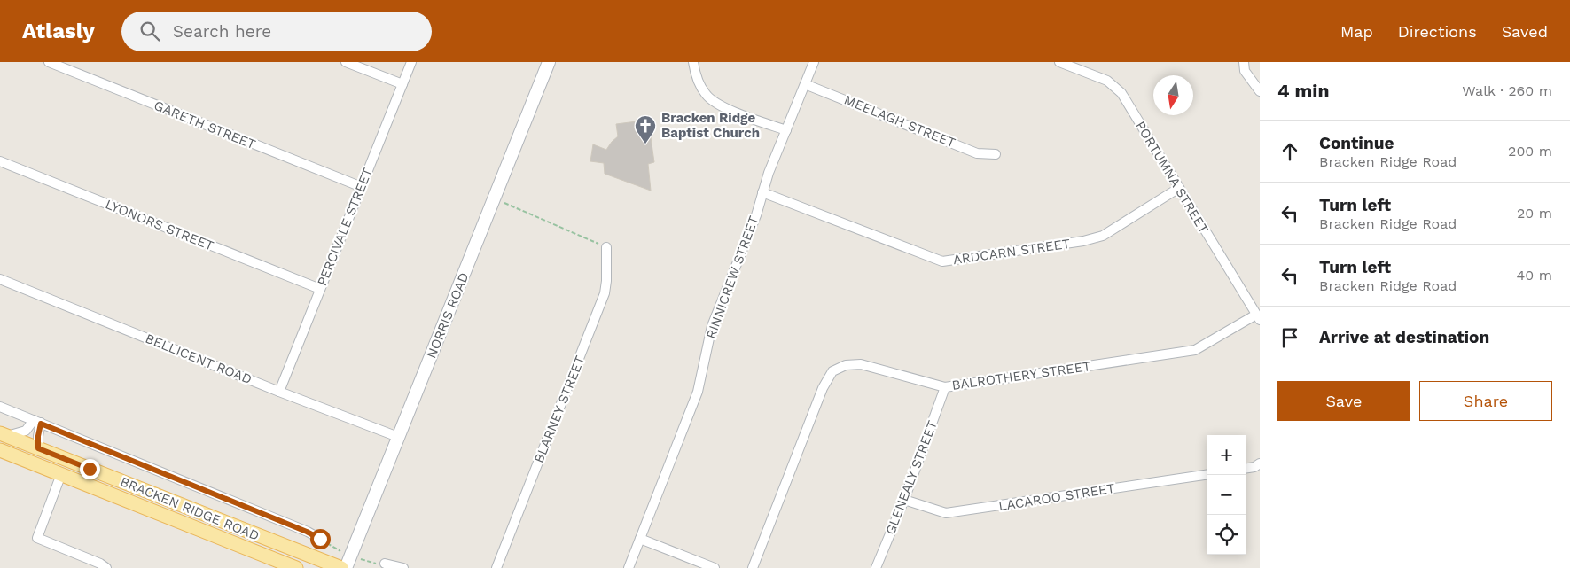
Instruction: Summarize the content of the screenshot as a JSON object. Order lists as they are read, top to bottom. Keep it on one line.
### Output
{"streets":{"main road":["NORRIS ROAD","BRACKEN RIDGE ROAD"],"street":["MEELAGH STREET","GARETH STREET","PORTUMNA STREET","LYONORS STREET","PERCIVALE STREET","ARDCARN STREET","RINNICREW STREET","BELLICENT ROAD","BALROTHERY STREET","BLARNEY STREET","GLENEALY STREET","LACAROO STREET"]},"crossings":[["MEELAGH STREET","RINNICREW STREET"],["GARETH STREET","PERCIVALE STREET"],["PORTUMNA STREET","ARDCARN STREET"],["PORTUMNA STREET","BALROTHERY STREET"],["LYONORS STREET","PERCIVALE STREET"],["PERCIVALE STREET","BELLICENT ROAD"],["ARDCARN STREET","RINNICREW STREET"],["NORRIS ROAD","BELLICENT ROAD"],["BALROTHERY STREET","GLENEALY STREET"],["GLENEALY STREET","LACAROO STREET"]],"places":{"church":["Bracken Ridge Baptist Church"]},"north":"bottom","page":{"header":"Atlasly","search":"Search here","nav":["Map","Directions","Saved"],"heading":["4 min","Walk · 260 m"],"list":[["Continue","Bracken Ridge Road","200 m"],["Turn left","Bracken Ridge Road","20 m"],["Turn left","Bracken Ridge Road","40 m"],"Arrive at destination"],"buttons":["Save","Share"],"map_buttons":["+","−"]}}
